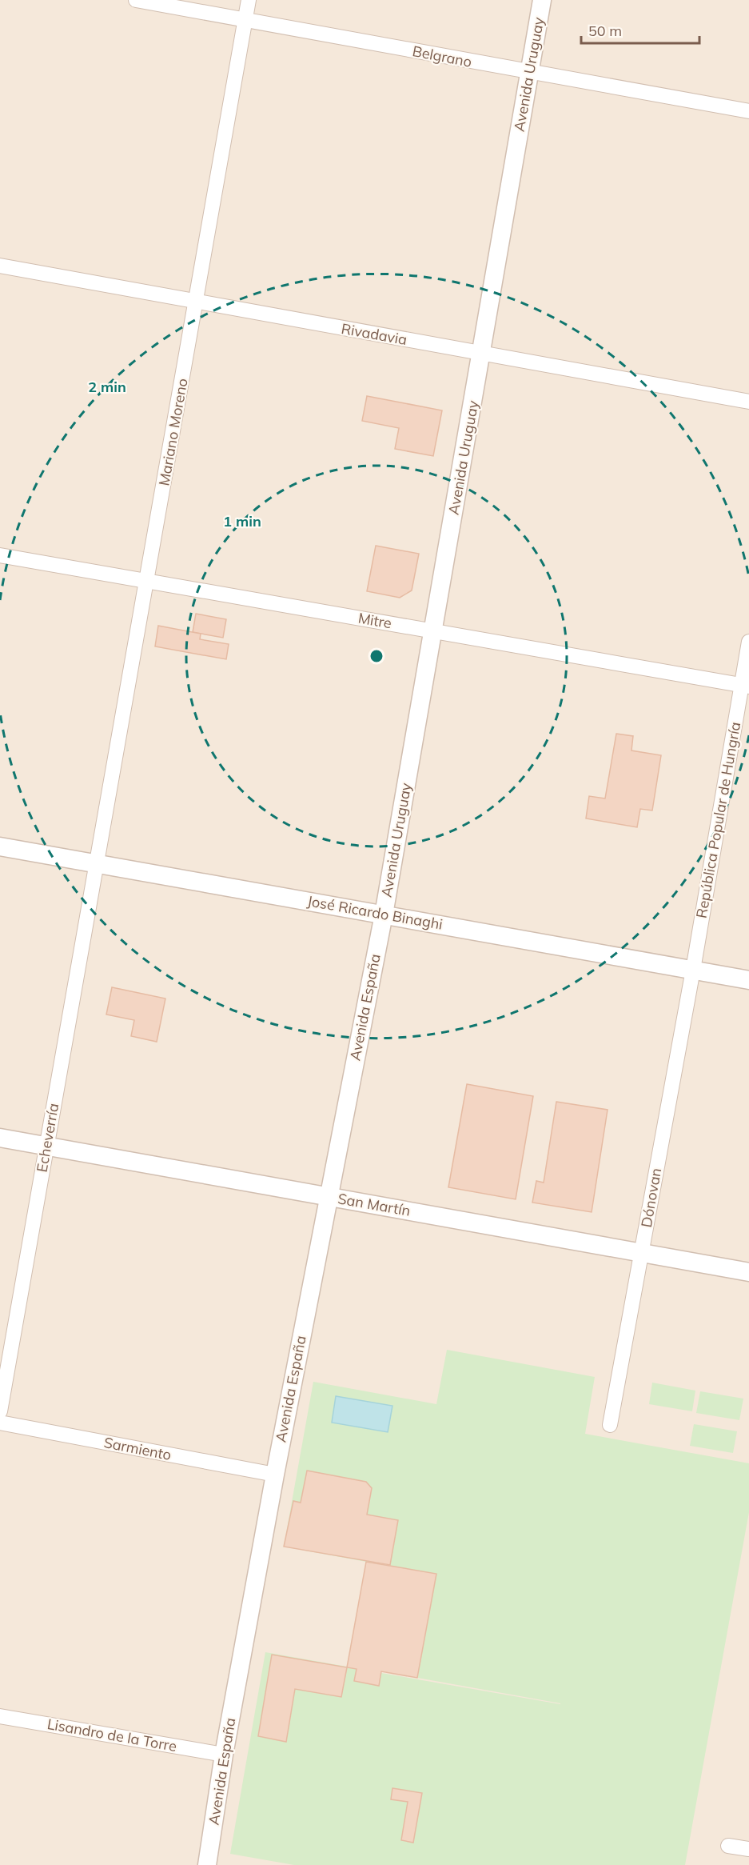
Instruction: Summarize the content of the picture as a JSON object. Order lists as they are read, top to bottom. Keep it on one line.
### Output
{"streets":{"street":["Belgrano","Avenida Uruguay","Rivadavia","Mariano Moreno","Mitre","República Popular de Hungría","José Ricardo Binaghi","Avenida España","Echeverría","Dónovan","San Martín","Sarmiento","Lisandro de la Torre"]},"crossings":[["Belgrano","Avenida Uruguay"],["Belgrano","Mariano Moreno"],["Avenida Uruguay","Rivadavia"],["Avenida Uruguay","Mitre"],["Avenida Uruguay","José Ricardo Binaghi"],["Avenida Uruguay","Avenida España"],["Rivadavia","Mariano Moreno"],["Mariano Moreno","Mitre"],["Mariano Moreno","José Ricardo Binaghi"],["Mariano Moreno","Echeverría"],["Mitre","República Popular de Hungría"],["República Popular de Hungría","José Ricardo Binaghi"],["República Popular de Hungría","Dónovan"],["José Ricardo Binaghi","Avenida España"],["José Ricardo Binaghi","Echeverría"],["José Ricardo Binaghi","Dónovan"],["Avenida España","San Martín"],["Avenida España","Sarmiento"],["Avenida España","Lisandro de la Torre"],["Echeverría","San Martín"],["Dónovan","San Martín"]],"scale_bar":"50 m","rings":["2 min","1 min"]}
